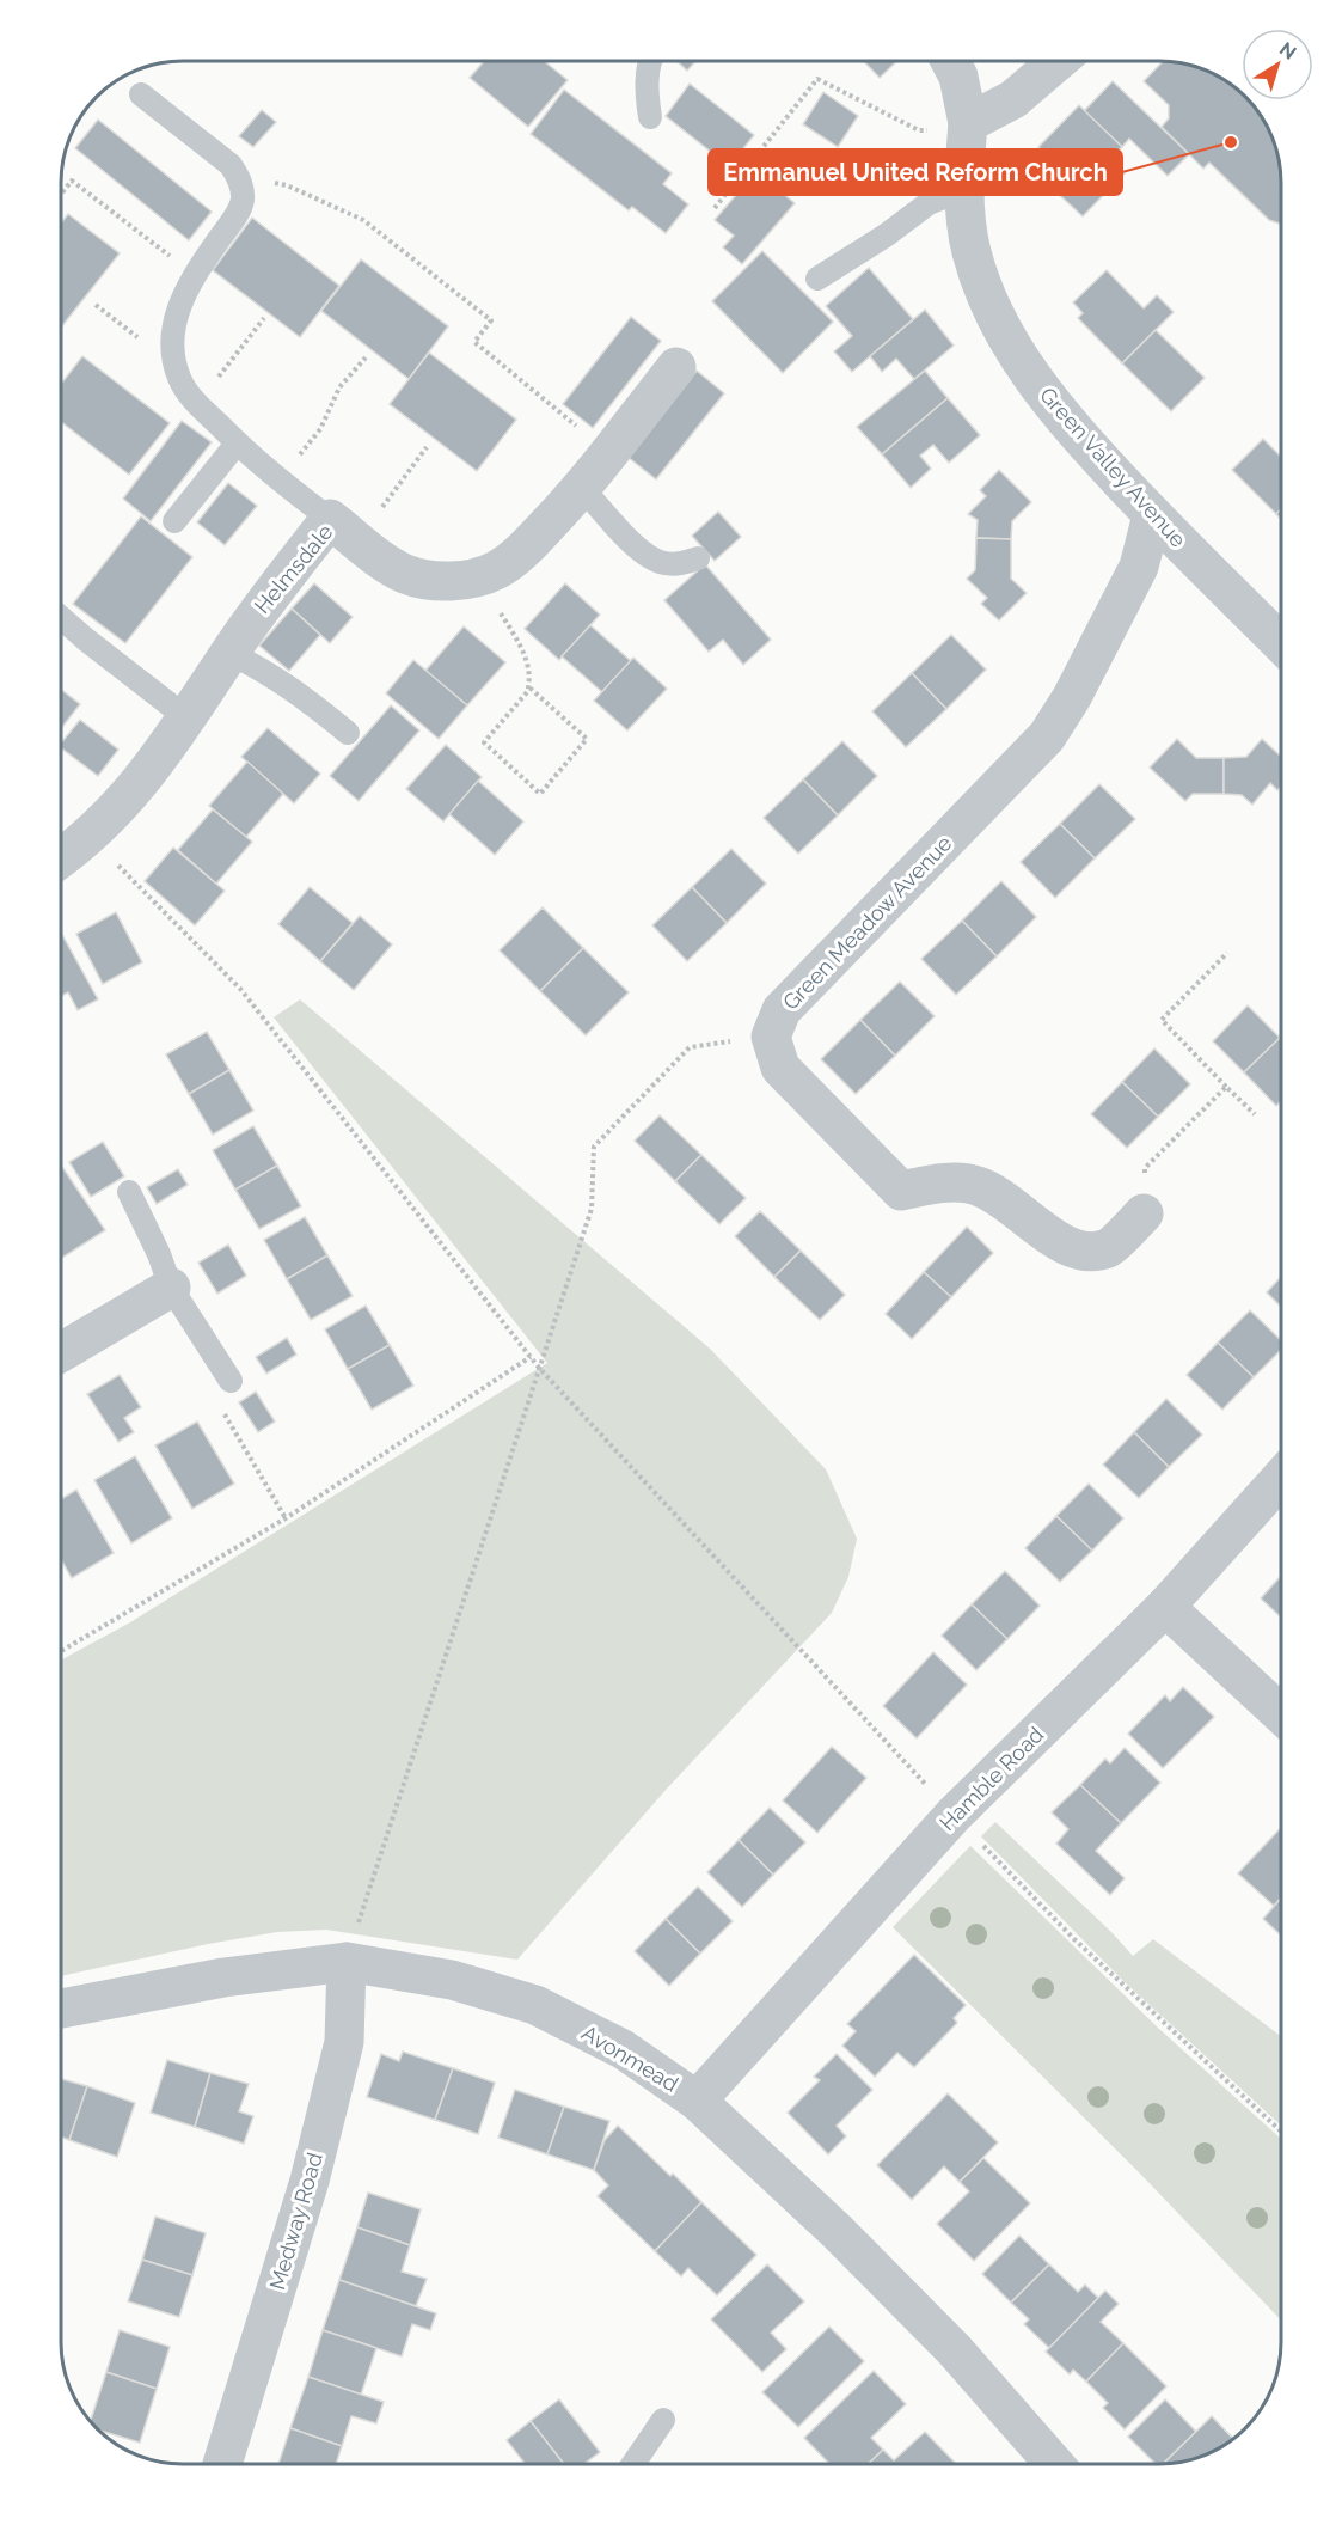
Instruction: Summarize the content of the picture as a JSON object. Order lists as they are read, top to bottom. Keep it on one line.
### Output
{"streets":{"street":["Green Valley Avenue","Helmsdale","Green Meadow Avenue","Hamble Road","Avonmead","Medway Road"]},"crossings":[["Green Valley Avenue","Green Meadow Avenue"],["Hamble Road","Avonmead"],["Avonmead","Medway Road"]],"places":["Emmanuel United Reform Church"],"north":"top right"}
